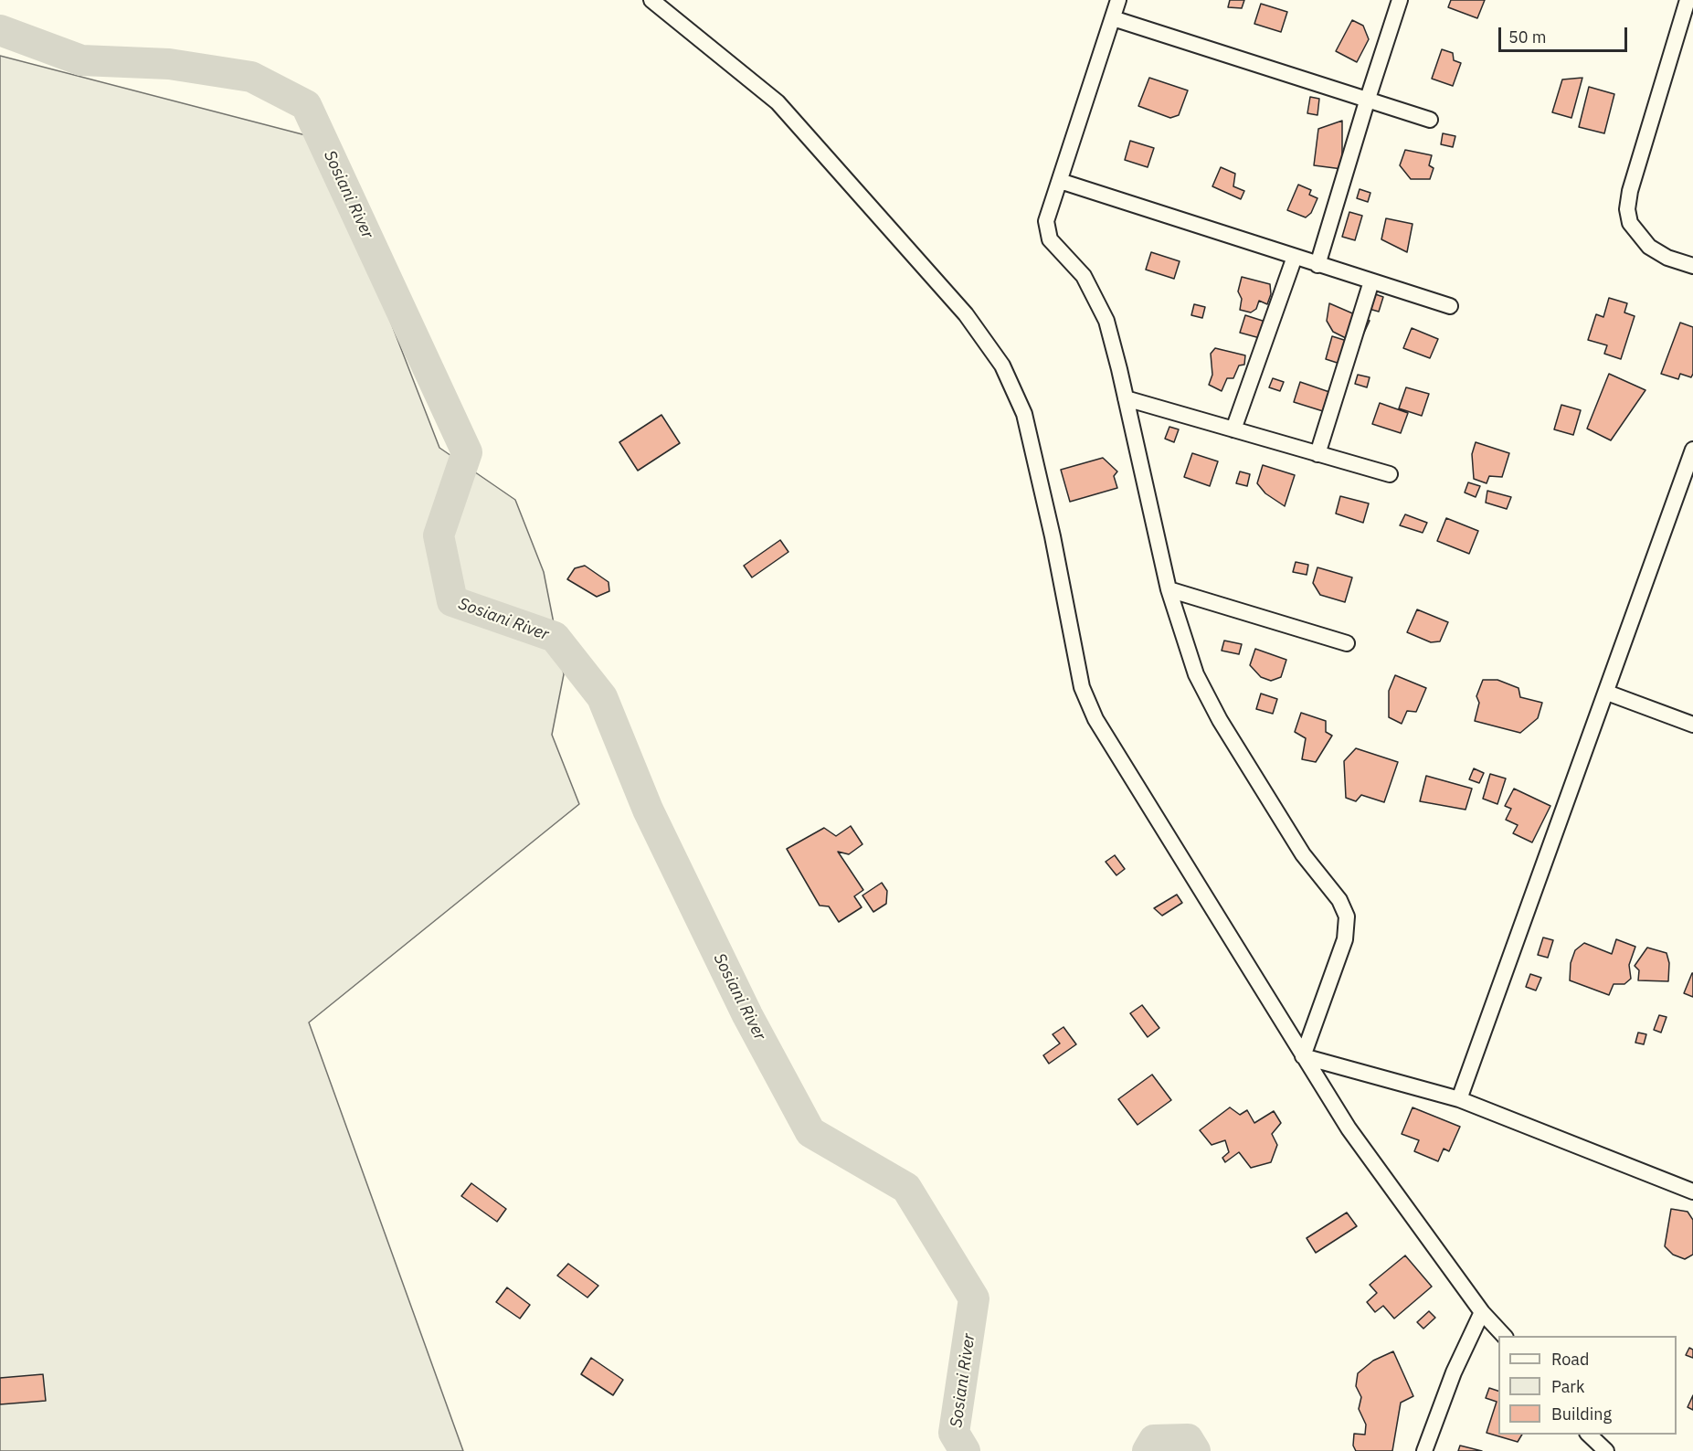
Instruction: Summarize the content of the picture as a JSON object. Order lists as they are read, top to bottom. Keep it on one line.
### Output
{"water":["Sosiani River"],"legend":["Road","Park","Building"],"scale_bar":"50 m"}
